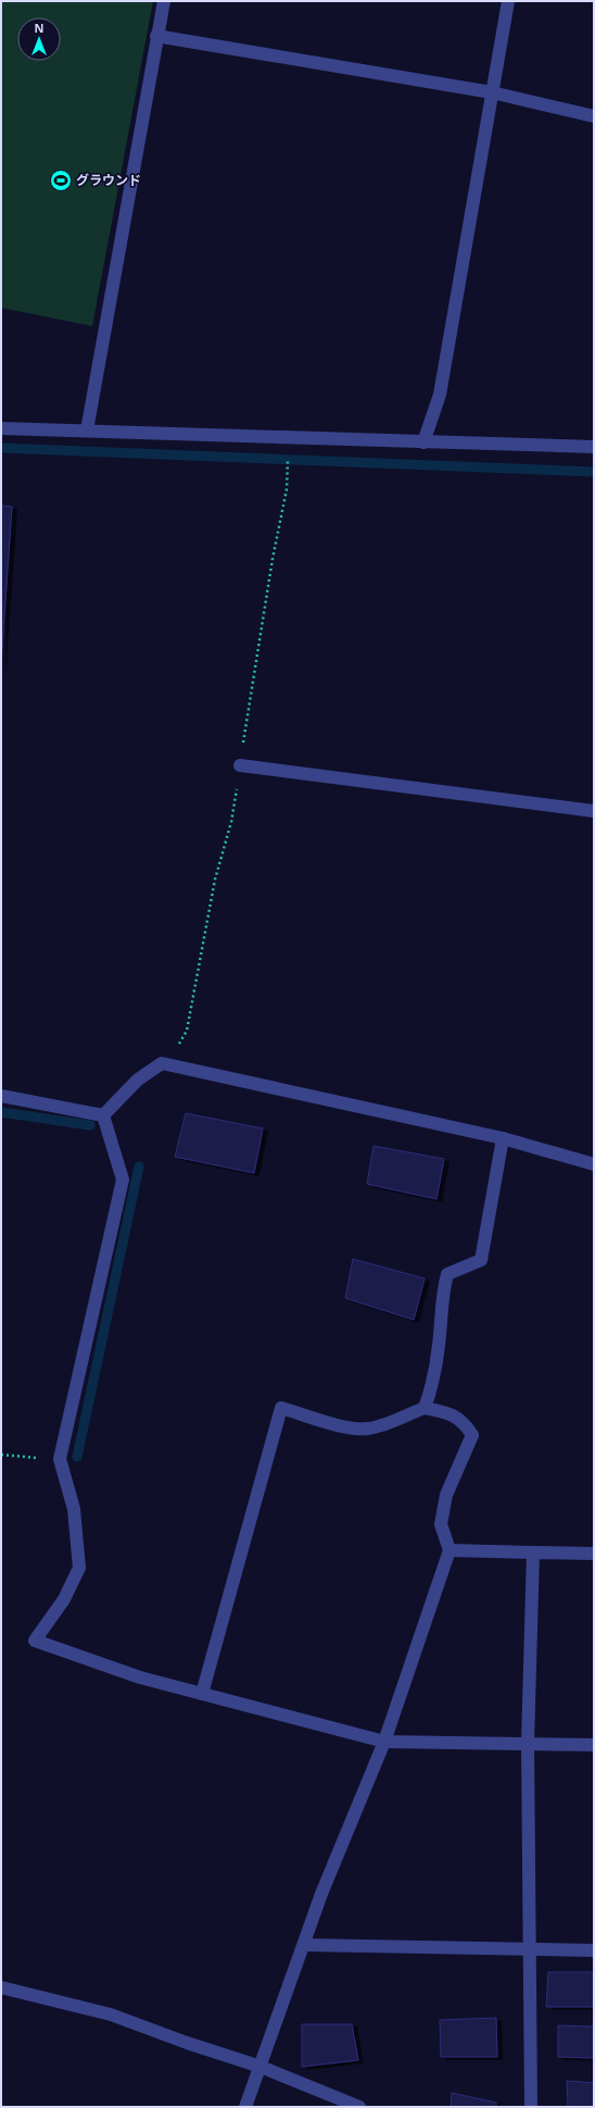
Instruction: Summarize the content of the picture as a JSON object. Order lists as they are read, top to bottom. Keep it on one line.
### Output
{"places":{"sports":["グラウンド"]},"north":"top"}
